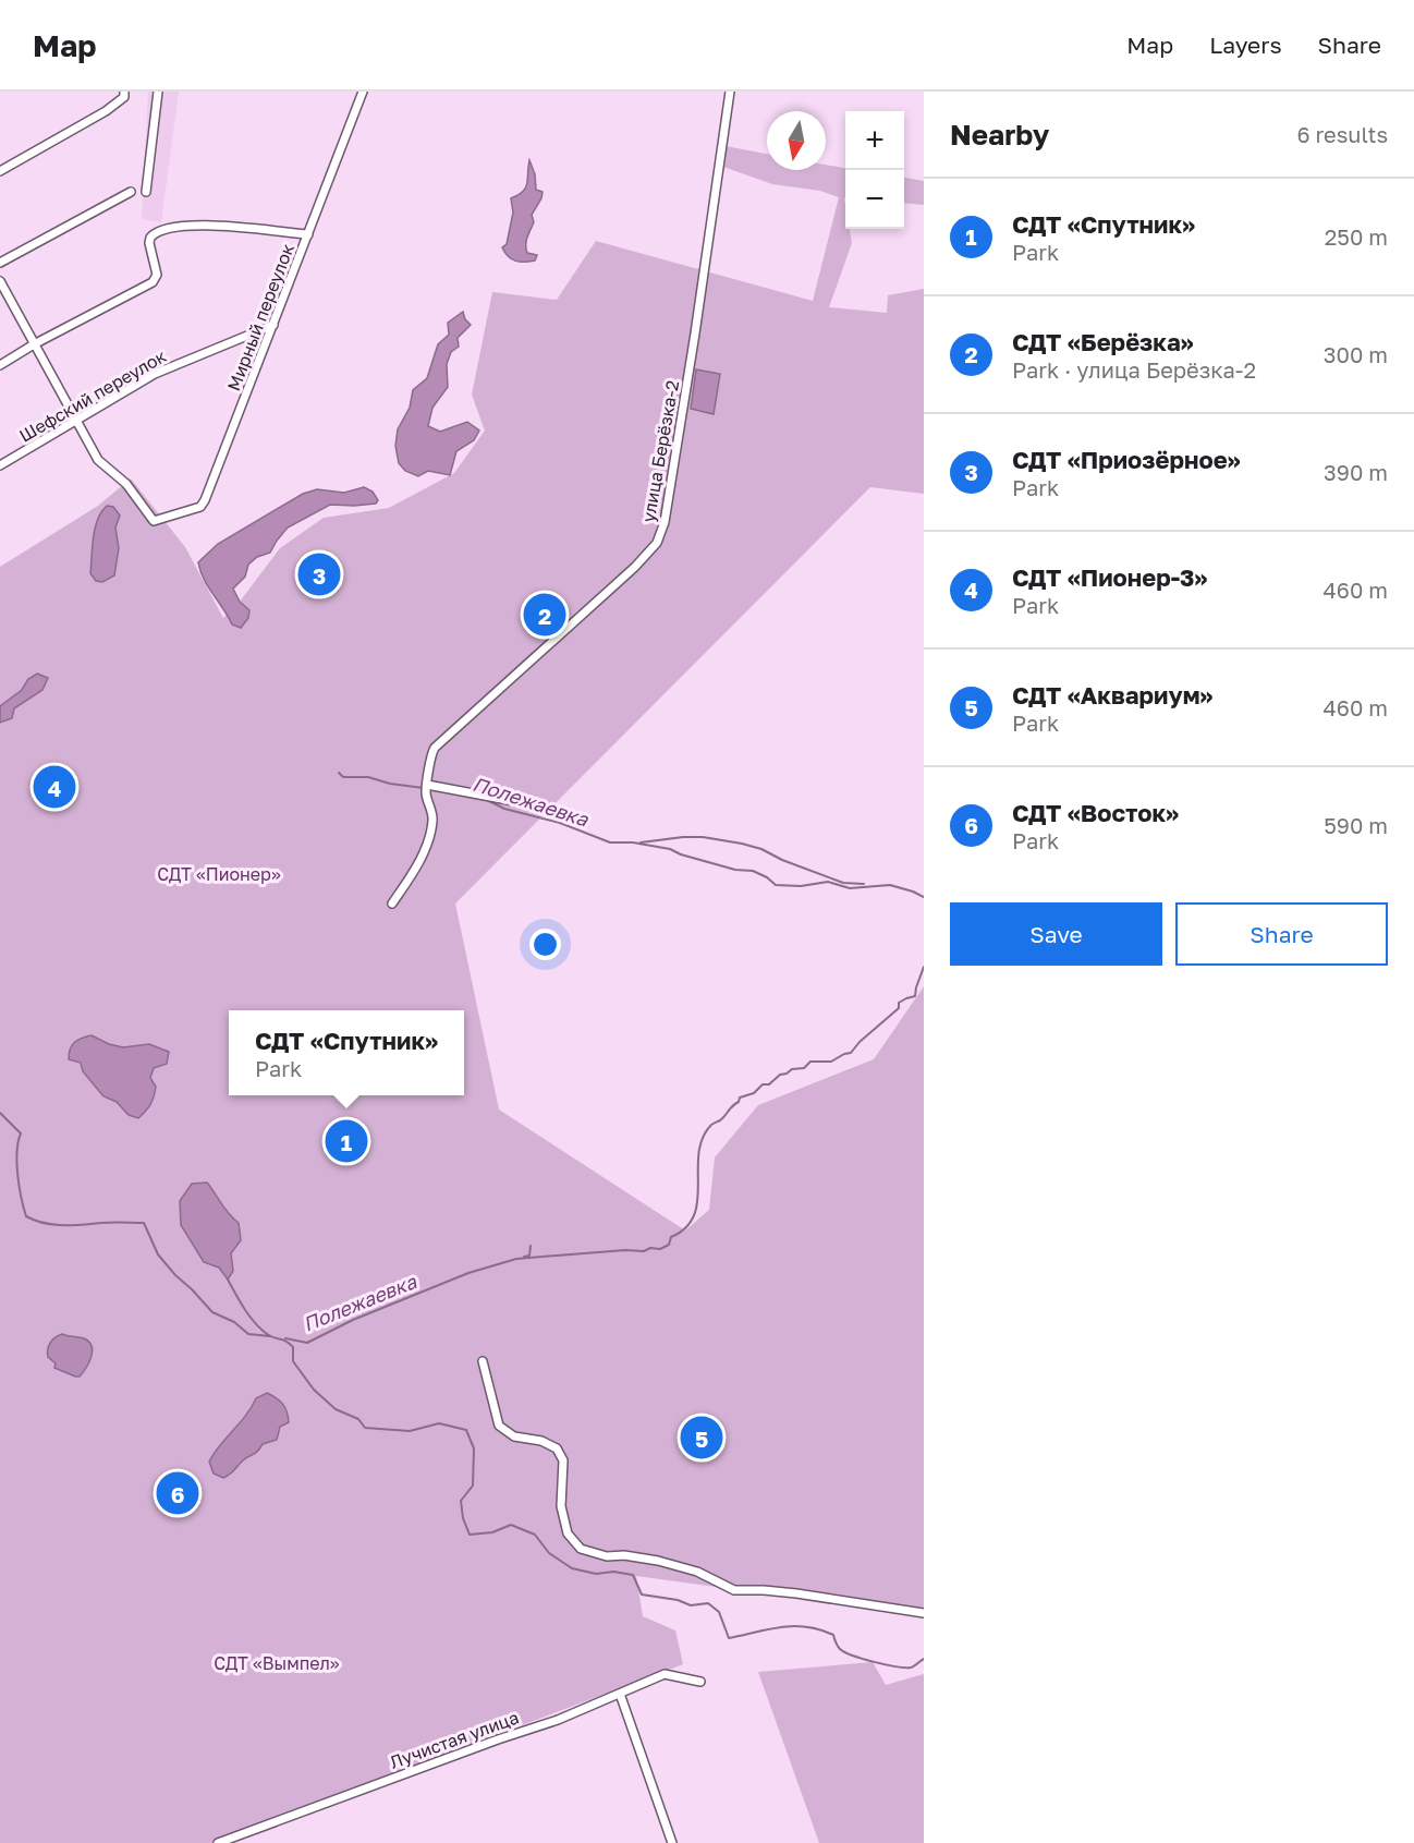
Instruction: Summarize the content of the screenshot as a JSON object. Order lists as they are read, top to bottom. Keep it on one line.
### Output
{"streets":{"street":["Мирный переулок","Шефский переулок","улица Берёзка-2","Лучистая улица"]},"crossings":[["Мирный переулок","Шефский переулок"]],"water":["Полежаевка"],"parks":["СДТ «Пионер»","СДТ «Вымпел»"],"north":"bottom","page":{"header":"Map","nav":["Map","Layers","Share"],"heading":["Nearby","6 results"],"map_buttons":["+","−"],"list":[{"mark":"1","name":"СДТ «Спутник»","note":"Park","value":"250 m"},{"mark":"2","name":"СДТ «Берёзка»","note":"Park · улица Берёзка-2","value":"300 m"},{"mark":"3","name":"СДТ «Приозёрное»","note":"Park","value":"390 m"},{"mark":"4","name":"СДТ «Пионер-3»","note":"Park","value":"460 m"},{"mark":"5","name":"СДТ «Аквариум»","note":"Park","value":"460 m"},{"mark":"6","name":"СДТ «Восток»","note":"Park","value":"590 m"}],"pins":["3","2","4","1","5","6"],"buttons":["Save","Share"],"popup":["СДТ «Спутник»","Park"]}}
